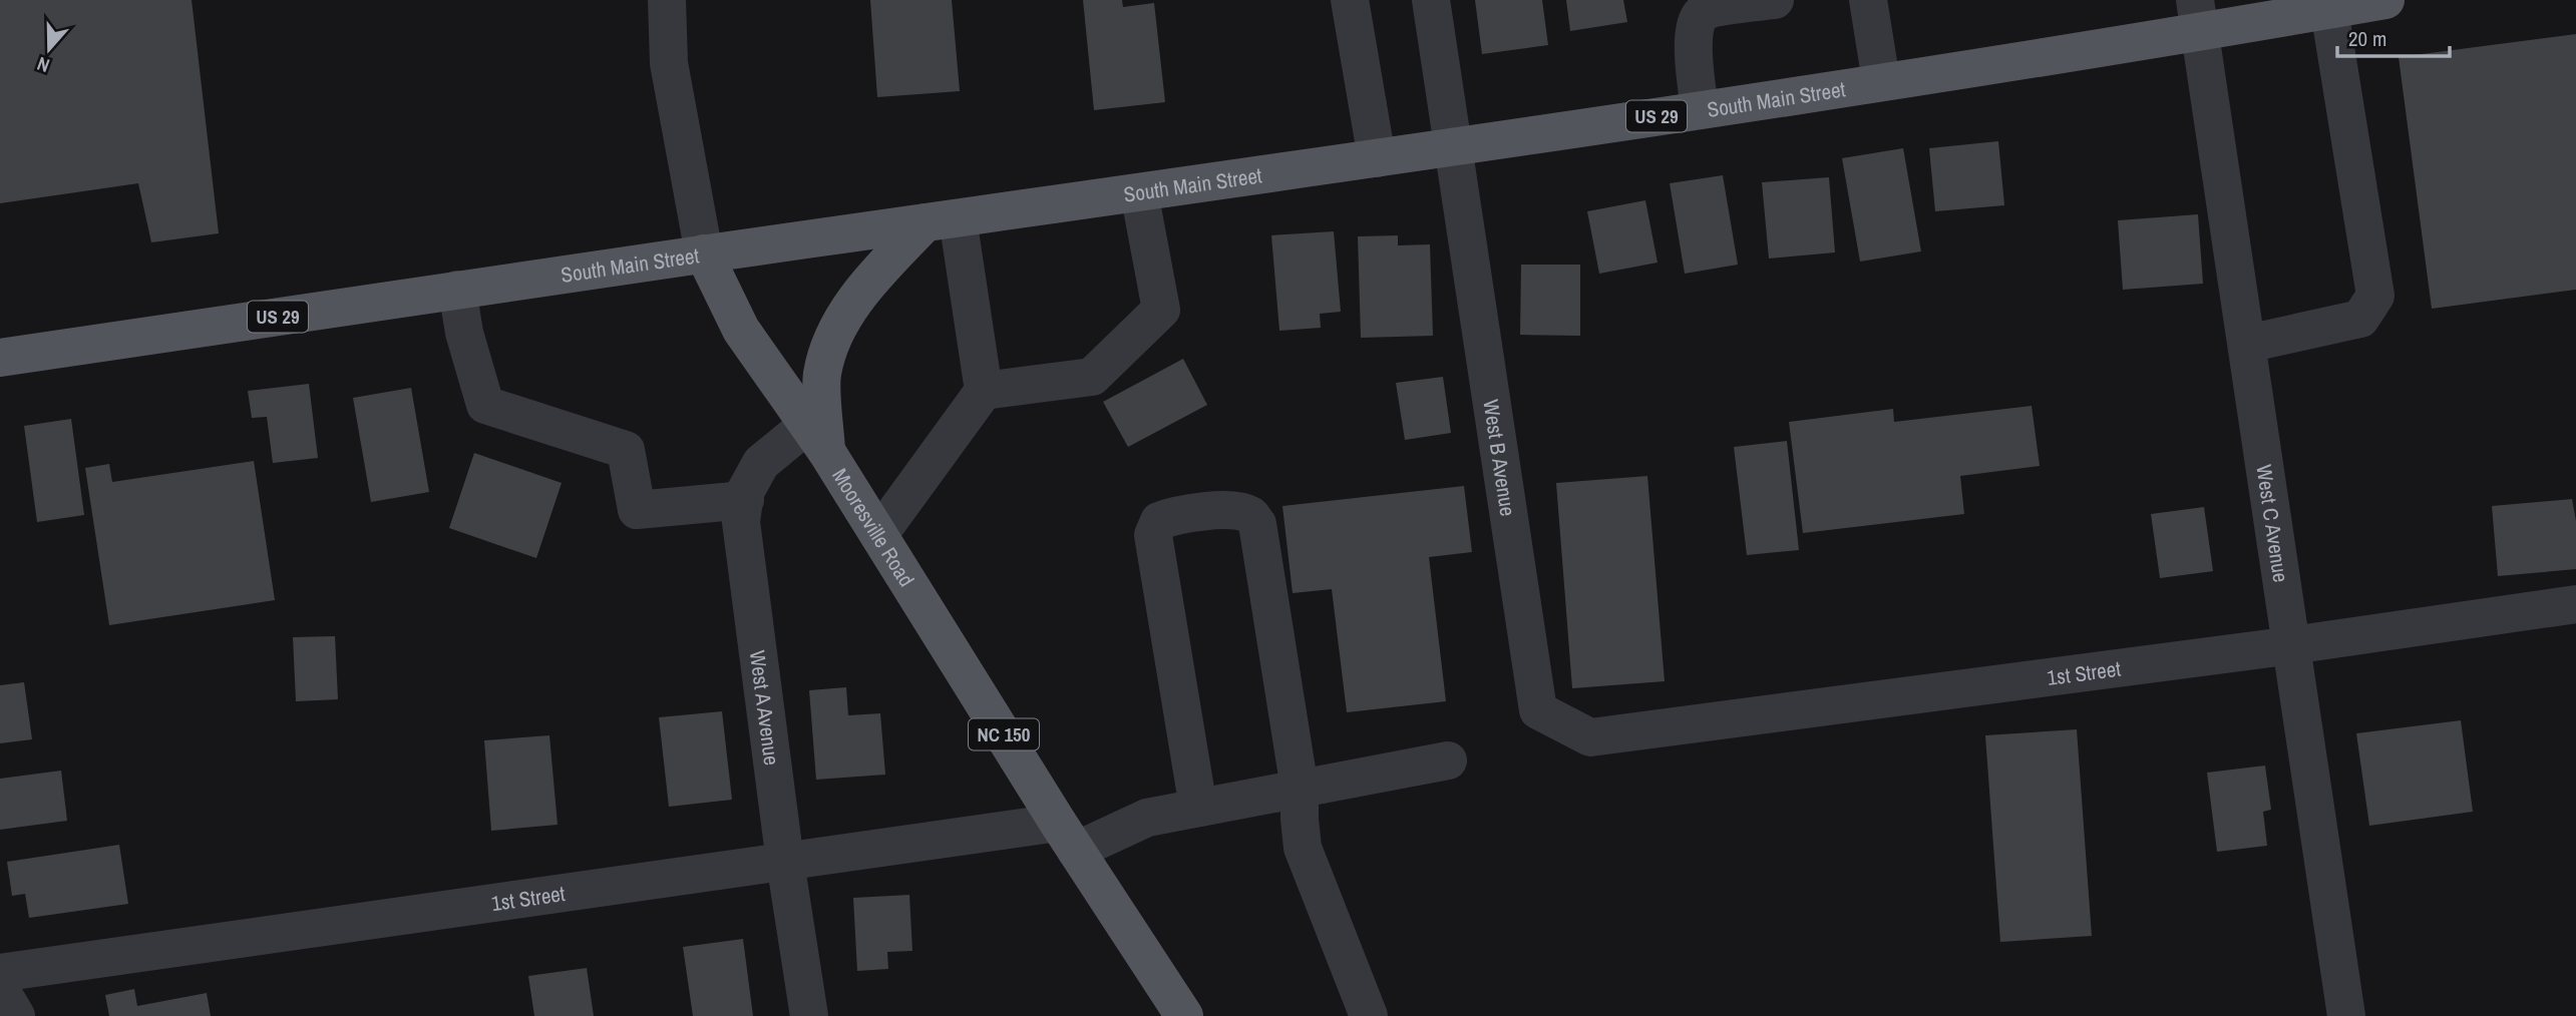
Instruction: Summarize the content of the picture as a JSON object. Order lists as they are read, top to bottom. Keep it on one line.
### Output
{"streets":{"main road":["South Main Street","US 29","Mooresville Road","NC 150"],"street":["West B Avenue","West C Avenue","1st Street","West A Avenue"]},"crossings":[["South Main Street","West B Avenue"],["South Main Street","West C Avenue"],["South Main Street","Mooresville Road"],["West B Avenue","1st Street"],["West C Avenue","1st Street"],["Mooresville Road","1st Street"],["Mooresville Road","West A Avenue"],["1st Street","West A Avenue"]],"scale_bar":"20 m","north":"bottom"}
